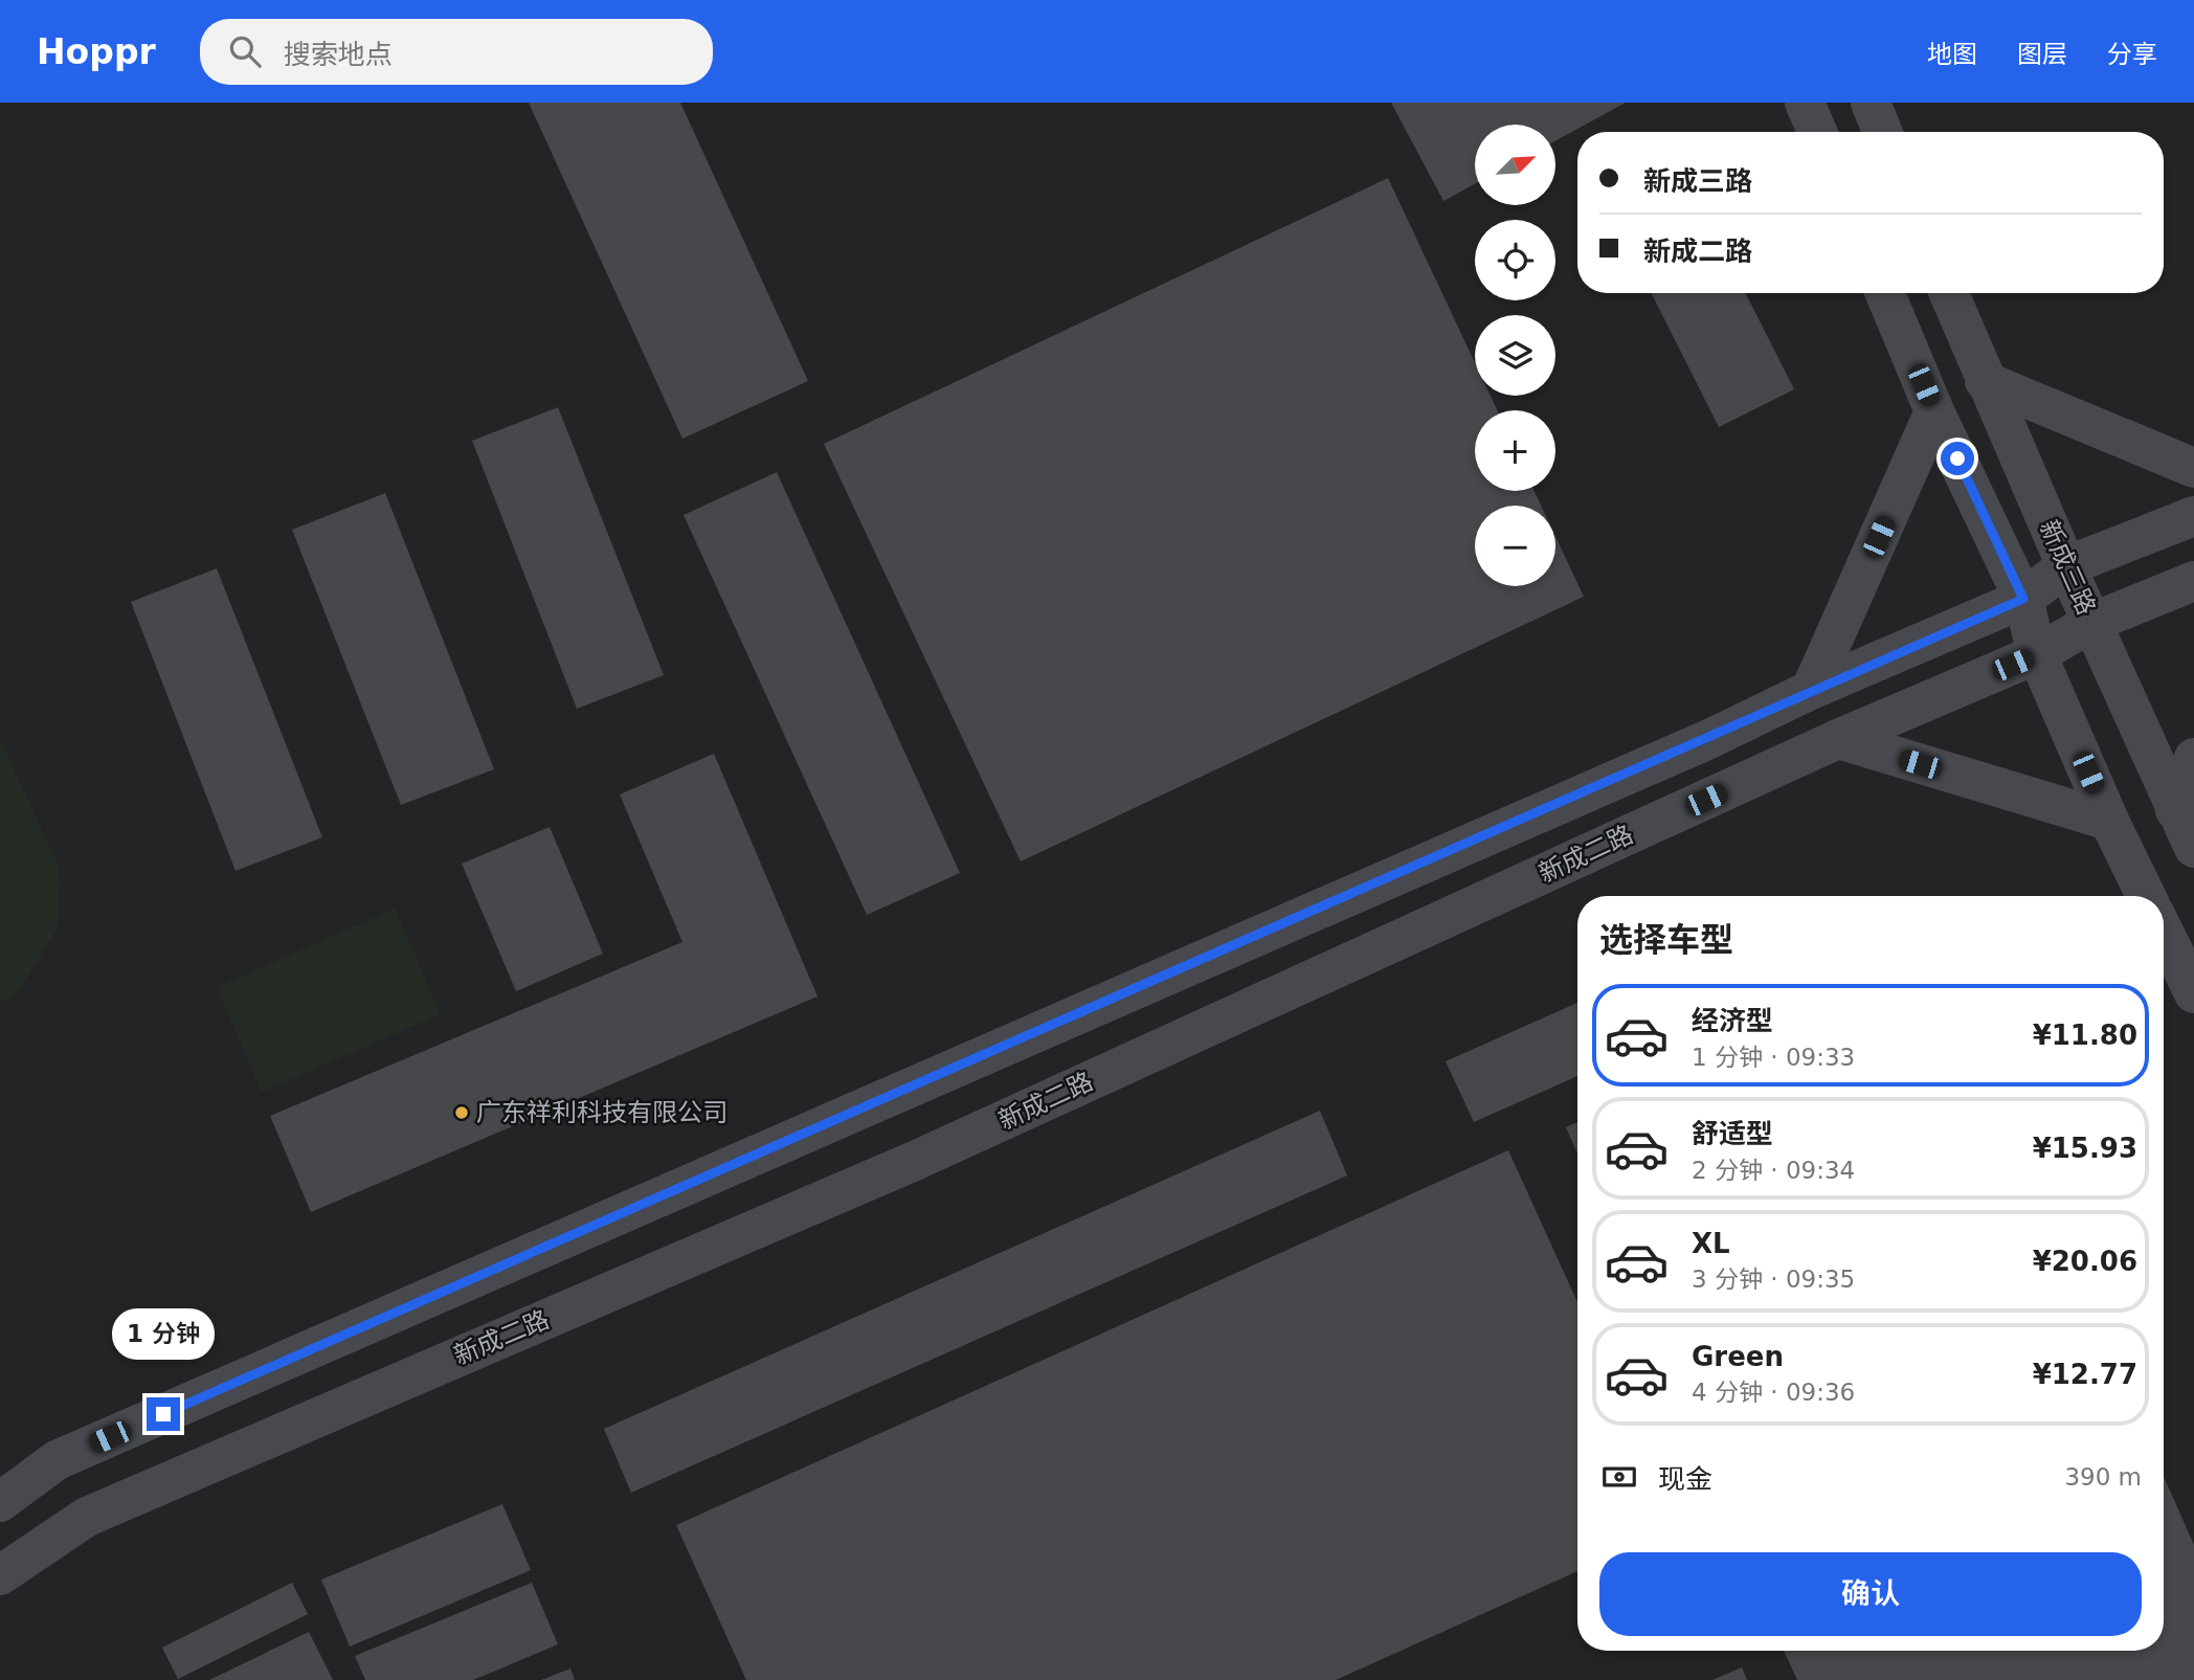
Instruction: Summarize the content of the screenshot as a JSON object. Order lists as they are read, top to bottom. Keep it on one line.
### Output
{"streets":{"street":["新成三路","新成二路"]},"crossings":[["新成三路","新成二路"]],"places":["广东祥利科技有限公司"],"north":"top right","page":{"header":"Hoppr","search":"搜索地点","nav":["地图","图层","分享"],"map_buttons":["+","−"],"banner":["新成三路","新成二路"],"heading":"选择车型","list":[{"name":"经济型","note":"1 分钟 · 09:33","value":"¥11.80"},{"name":"舒适型","note":"2 分钟 · 09:34","value":"¥15.93"},{"name":"XL","note":"3 分钟 · 09:35","value":"¥20.06"},{"name":"Green","note":"4 分钟 · 09:36","value":"¥12.77"}],"bubble":"1 分钟","pay":["现金","390 m"],"buttons":"确认"}}
